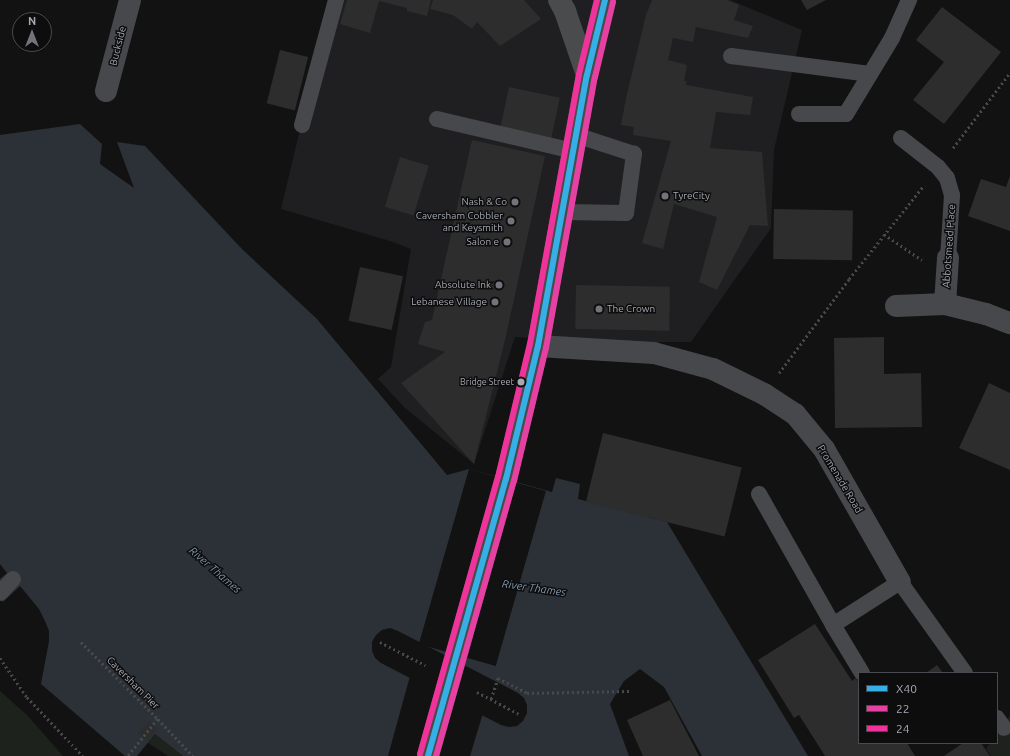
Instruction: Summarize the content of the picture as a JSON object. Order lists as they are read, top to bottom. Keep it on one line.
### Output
{"streets":{"street":["Buckside","Abbotsmead Place","Promenade Road"],"path":["Caversham Pier"]},"water":["River Thames"],"places":["TyreCity","Nash & Co","Caversham Cobbler and Keysmith","Salon e","Absolute Ink","Lebanese Village","The Crown","Bridge Street"],"lines":["transit line X40","transit line 24","transit line 22"],"legend":["X40","22","24"],"north":"top"}
